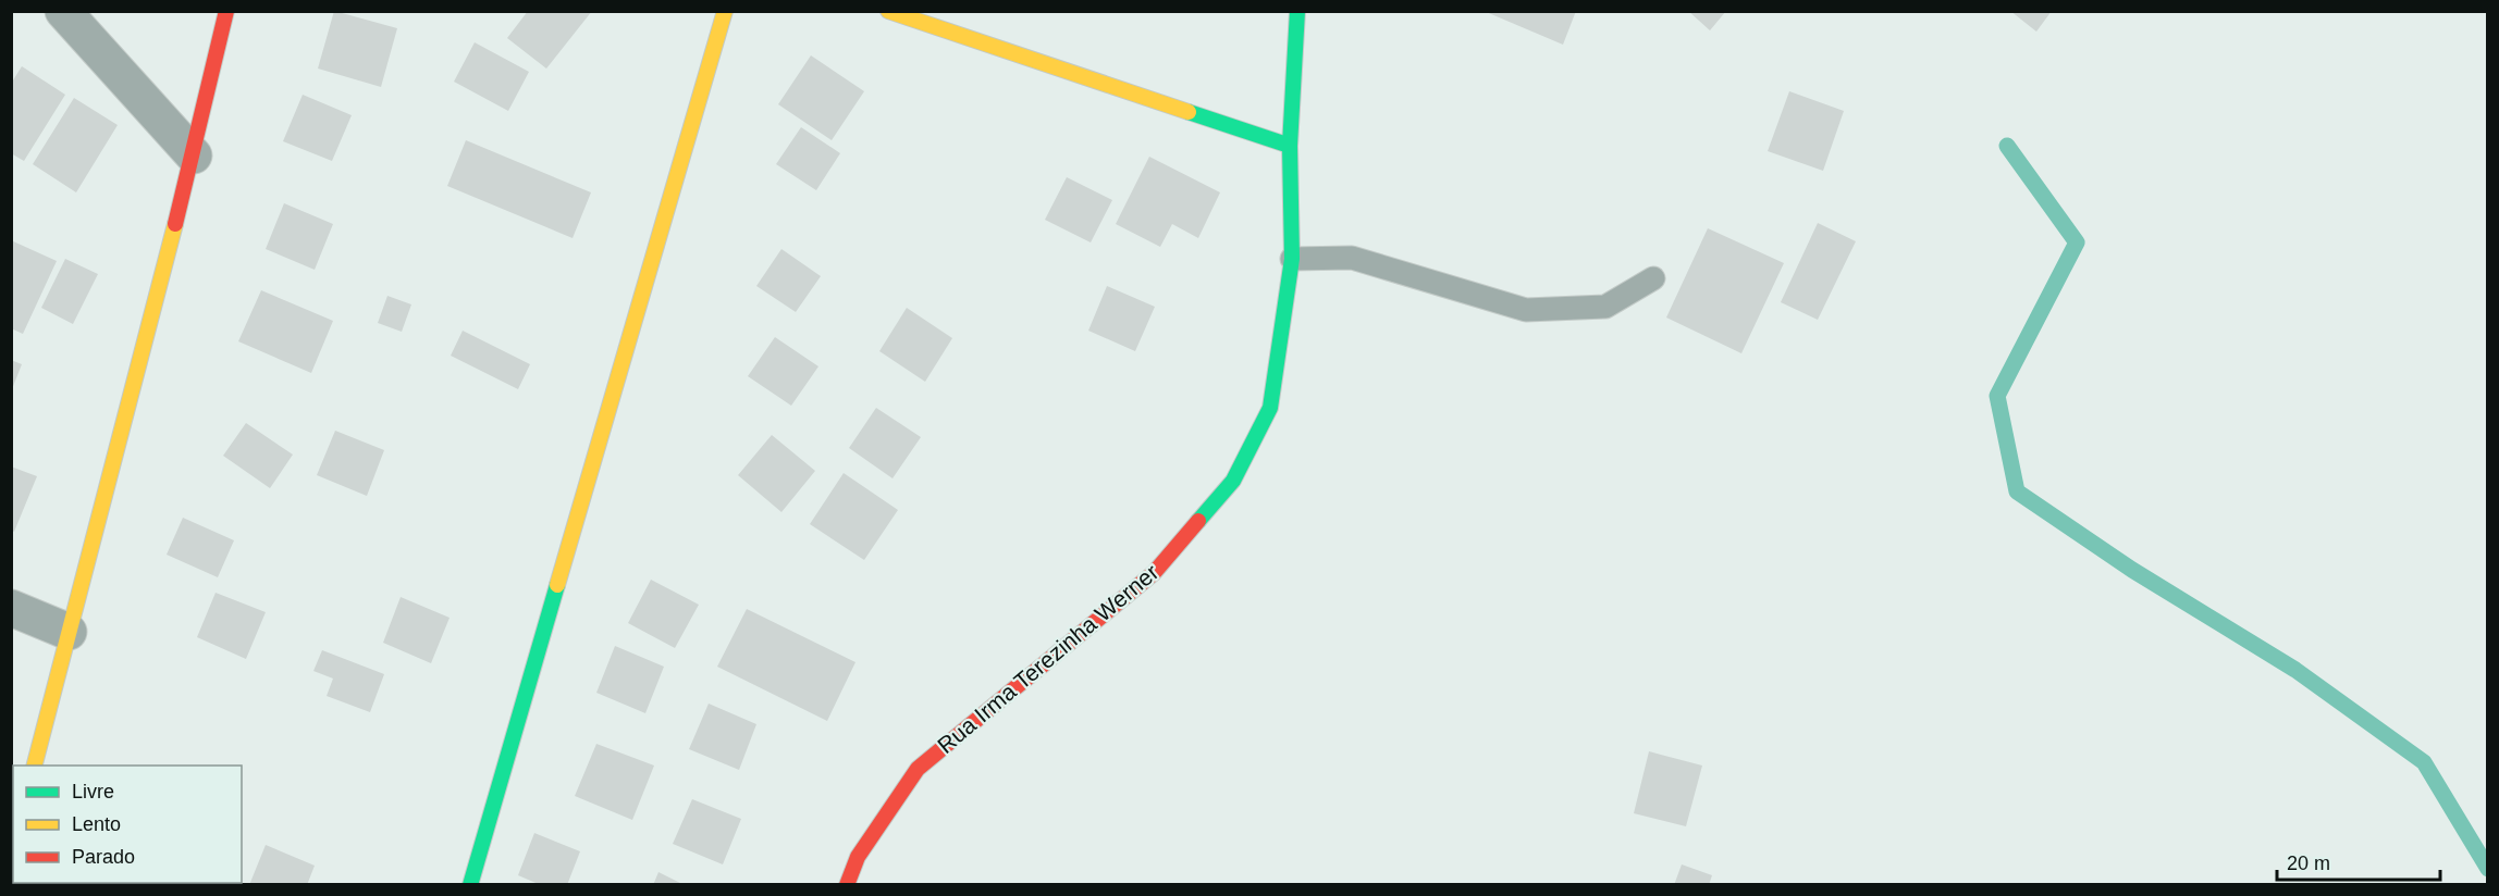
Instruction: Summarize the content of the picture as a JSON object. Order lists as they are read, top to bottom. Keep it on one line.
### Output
{"streets":{"street":["Rua Irma Terezinha Werner"]},"legend":["Livre","Lento","Parado"],"scale_bar":"20 m"}
